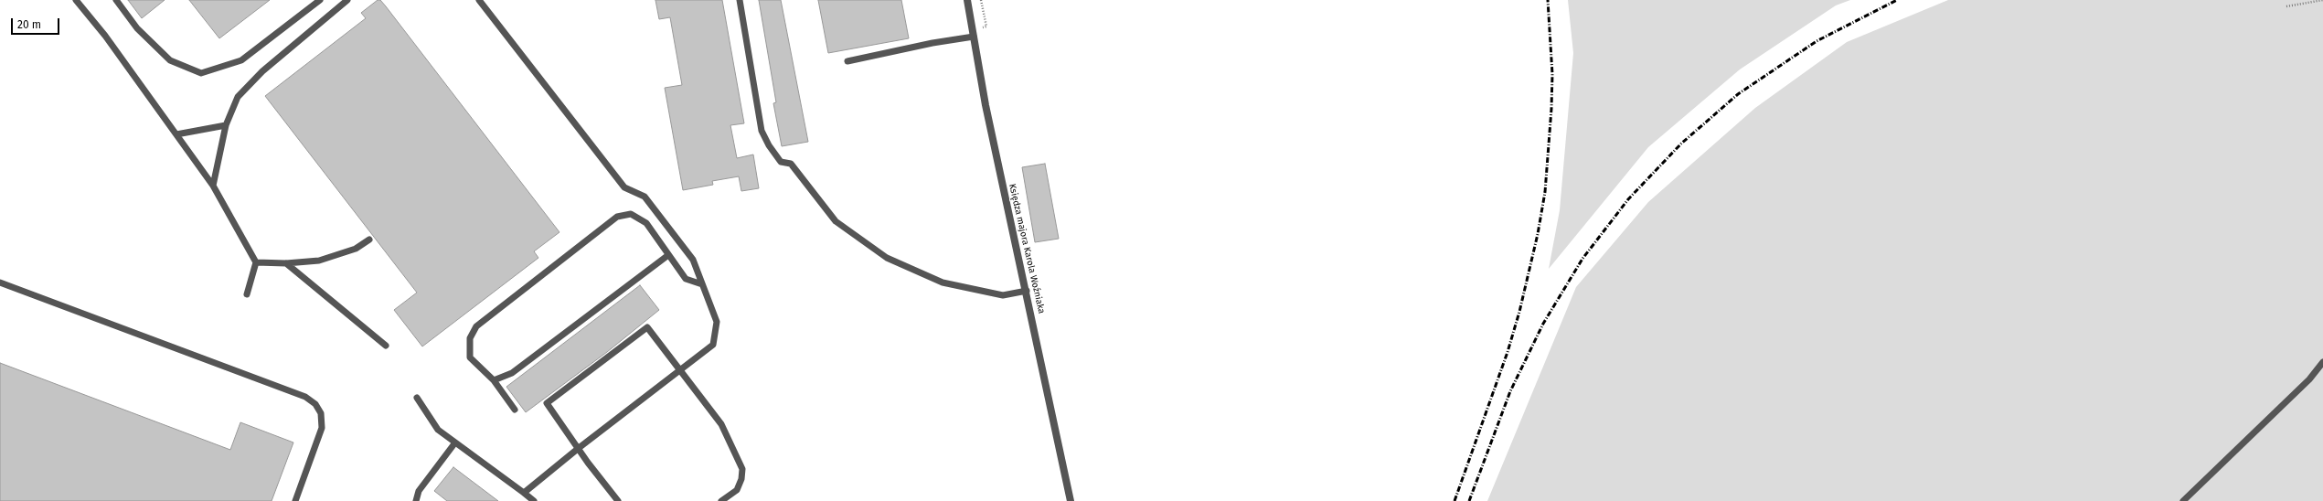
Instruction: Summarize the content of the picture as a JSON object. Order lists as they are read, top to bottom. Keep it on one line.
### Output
{"streets":{"street":["Księdza majora Karola Woźniaka"]},"scale_bar":"20 m"}
